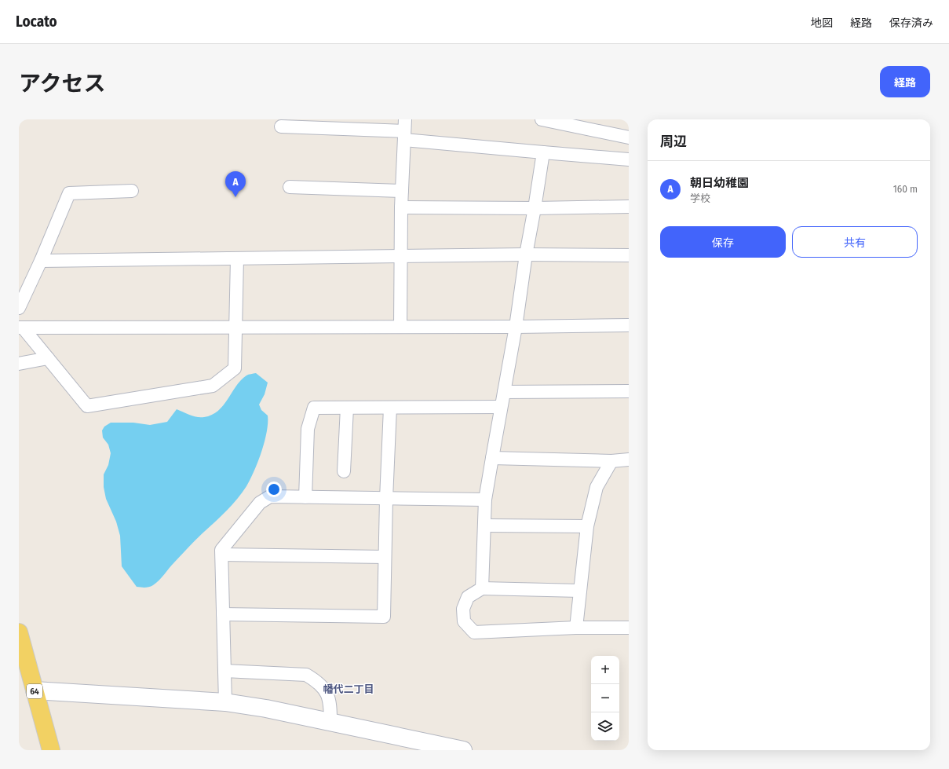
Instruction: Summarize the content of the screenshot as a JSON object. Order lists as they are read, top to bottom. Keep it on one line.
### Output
{"streets":{"main road":["64"]},"districts":["幡代二丁目"],"page":{"header":"Locato","nav":["地図","経路","保存済み"],"title":"アクセス","buttons":["経路",["保存","共有"]],"heading":"周辺","list":[{"mark":"A","name":"朝日幼稚園","note":"学校","value":"160 m"}],"pins":"A","map_buttons":["+","−"]}}
